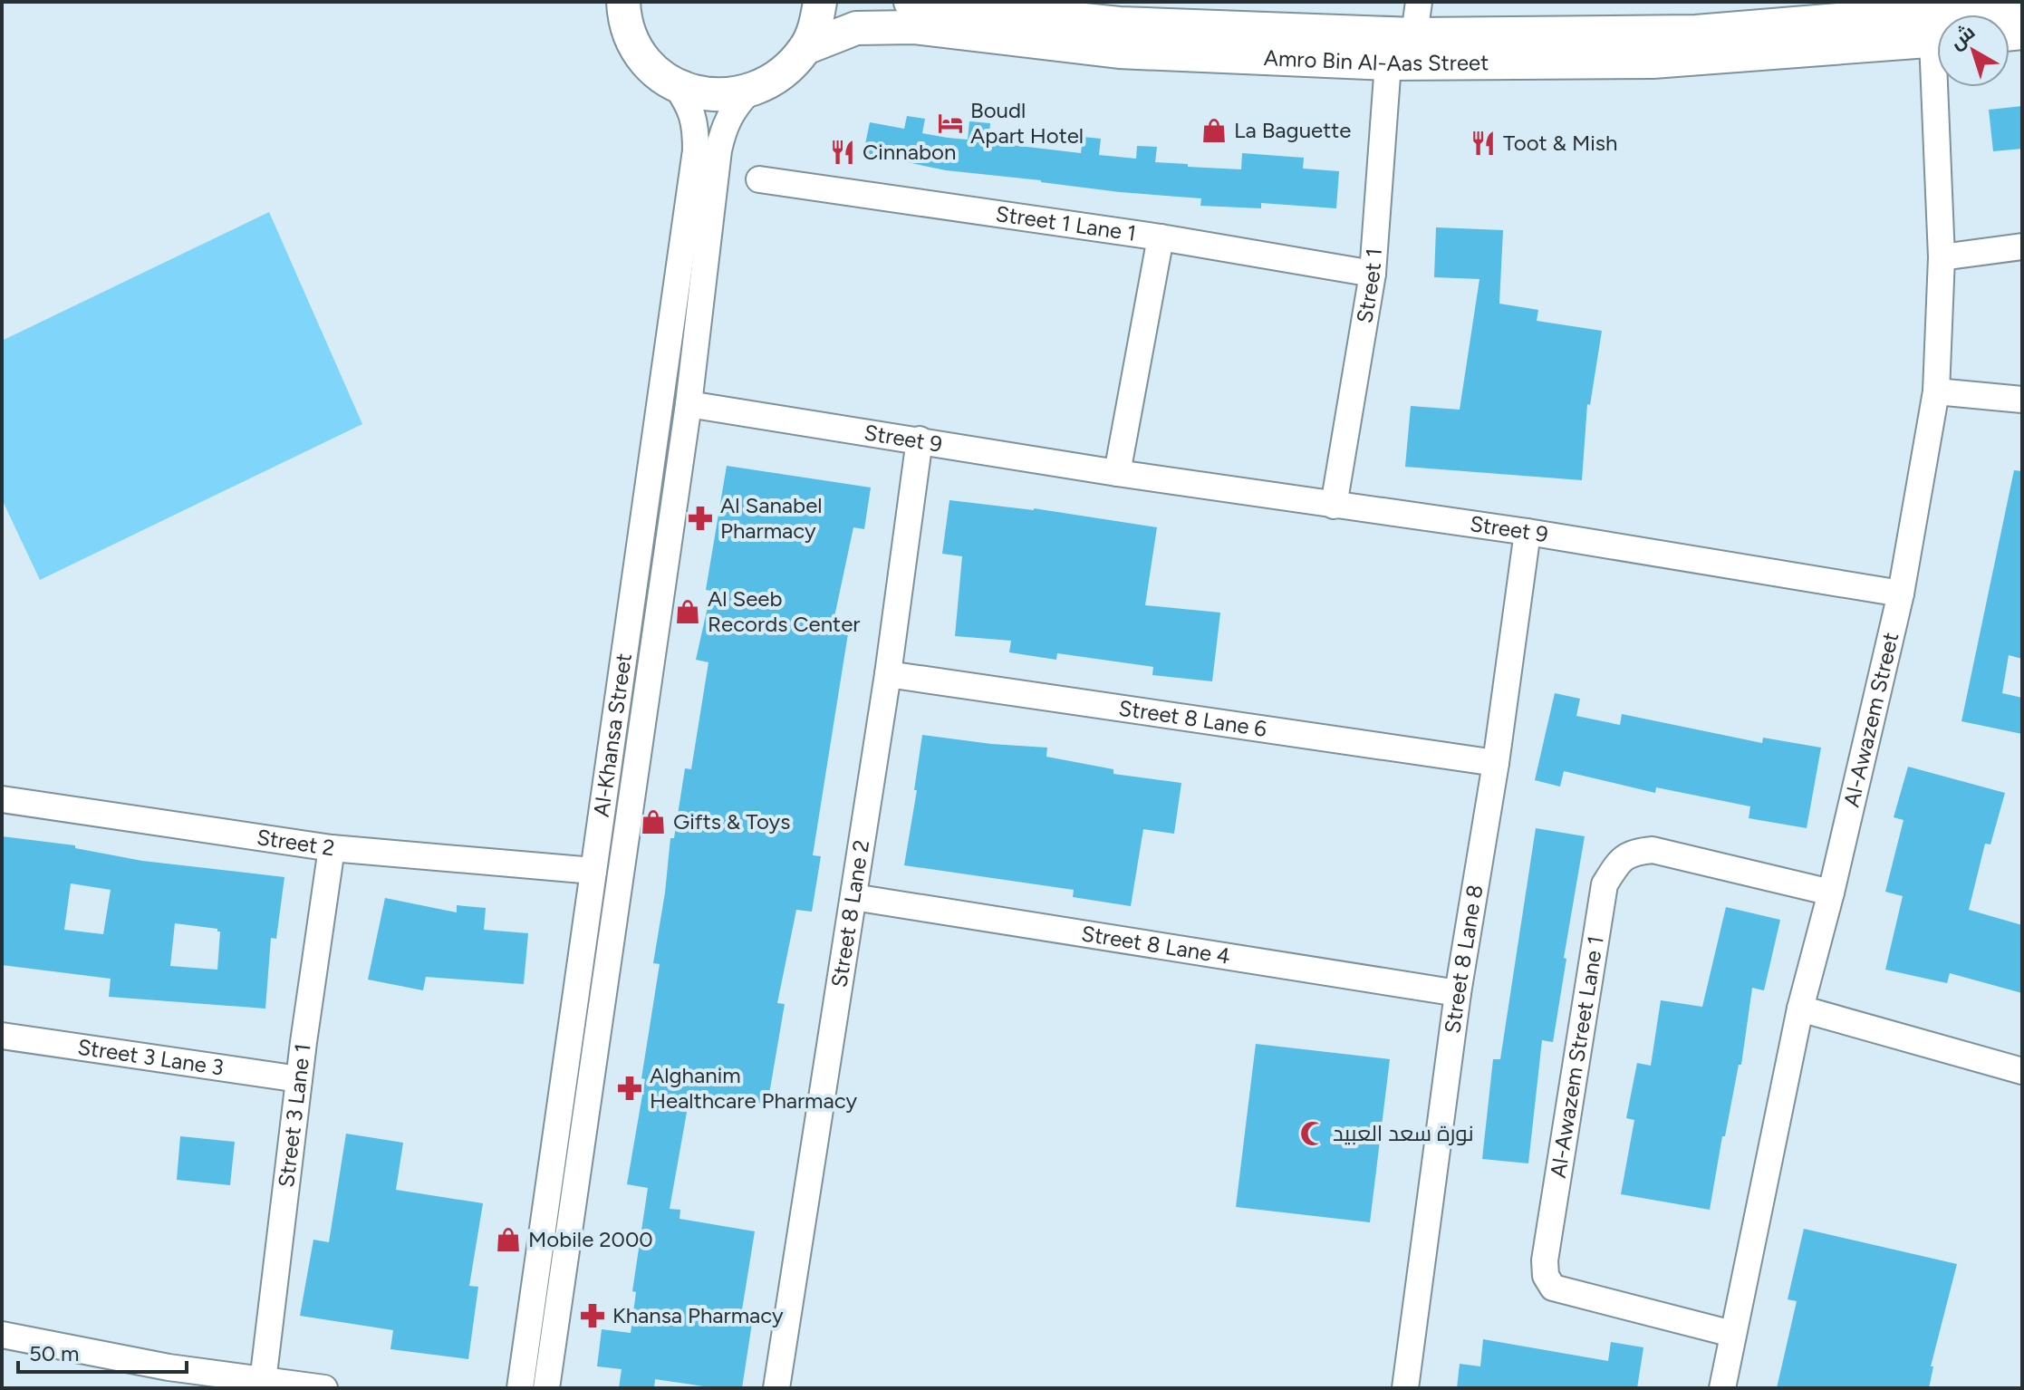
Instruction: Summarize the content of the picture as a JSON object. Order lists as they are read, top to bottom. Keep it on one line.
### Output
{"streets":{"main road":["Amro Bin Al-Aas Street"],"street":["Street 1 Lane 1","Street 1","Street 9","Street 8 Lane 6","Al-Awazem Street","Al-Khansa Street","Street 2","Street 8 Lane 2","Street 8 Lane 4","Street 8 Lane 8","Al-Awazem Street Lane 1","Street 3 Lane 3","Street 3 Lane 1"]},"crossings":[["Amro Bin Al-Aas Street","Street 1"],["Street 1 Lane 1","Street 1"],["Street 1","Street 9"],["Street 9","Al-Awazem Street"],["Street 9","Al-Khansa Street"],["Street 9","Street 8 Lane 2"],["Street 9","Street 8 Lane 8"],["Street 8 Lane 6","Street 8 Lane 2"],["Street 8 Lane 6","Street 8 Lane 8"],["Al-Awazem Street","Al-Awazem Street Lane 1"],["Al-Khansa Street","Street 2"],["Street 2","Street 3 Lane 1"],["Street 8 Lane 2","Street 8 Lane 4"],["Street 8 Lane 4","Street 8 Lane 8"],["Street 3 Lane 3","Street 3 Lane 1"]],"places":{"hotel":["Boudl Apart Hotel"],"shop":["La Baguette","Al Seeb Records Center","Gifts & Toys","Mobile 2000"],"restaurant":["Toot & Mish","Cinnabon"],"pharmacy":["Al Sanabel Pharmacy","Alghanim Healthcare Pharmacy","Khansa Pharmacy"],"mosque":["نورة سعد العبيد"]},"scale_bar":"50 m","north":"top left"}
